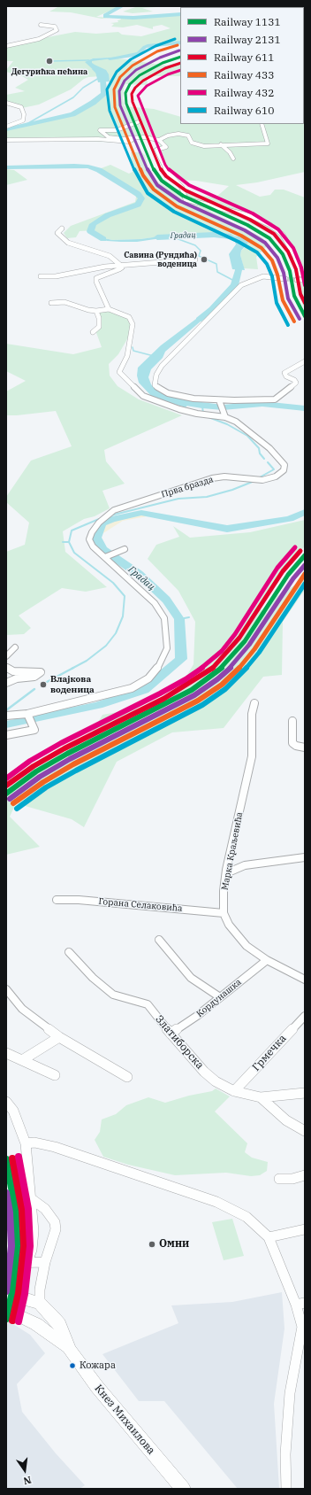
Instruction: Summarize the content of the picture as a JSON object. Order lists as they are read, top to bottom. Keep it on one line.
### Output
{"streets":{"main road":["Кнез Михаилова"],"street":["Прва бразда","Марка Краљевића","Горана Селаковића","Кордунашка","Златиборска","Грмечка"]},"crossings":[["Марка Краљевића","Горана Селаковића"],["Марка Краљевића","Кордунашка"],["Кордунашка","Златиборска"],["Златиборска","Грмечка"]],"water":["Градац"],"places":["Дегурићка пећина","Савина (Рундића) воденица","Влајкова воденица","Омни","Кожара"],"lines":["rail line 610","rail line 433","rail line 2131","rail line 1131","rail line 611","rail line 432"],"legend":["Railway 1131","Railway 2131","Railway 611","Railway 433","Railway 432","Railway 610"],"north":"bottom"}
